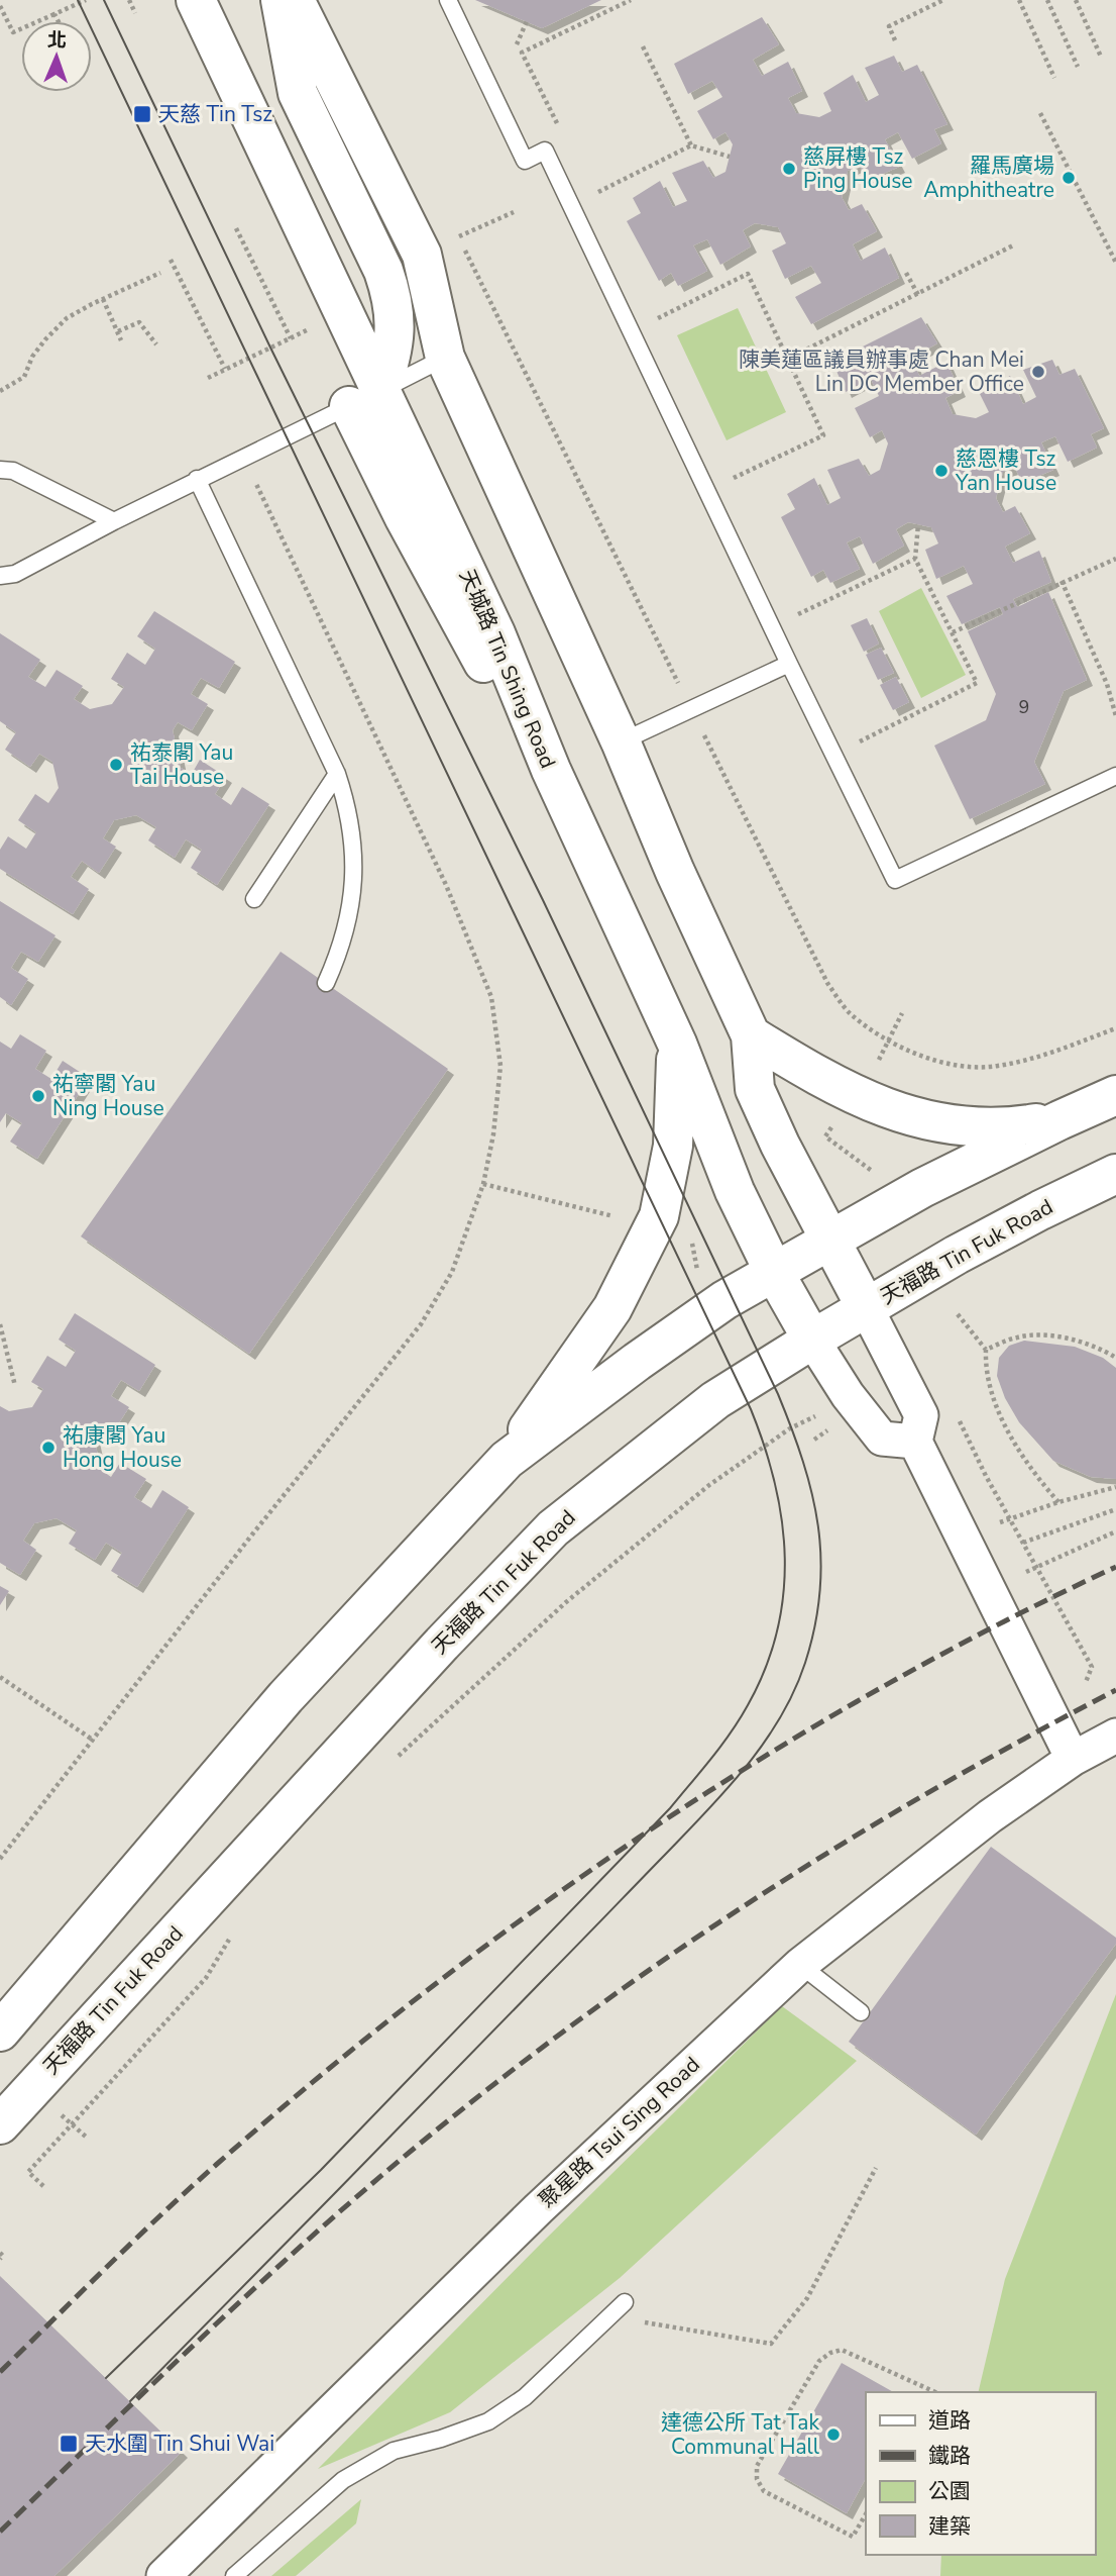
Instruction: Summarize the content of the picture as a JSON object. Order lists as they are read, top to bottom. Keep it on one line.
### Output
{"streets":{"main road":["天城路 Tin Shing Road","天福路 Tin Fuk Road"],"street":["聚星路 Tsui Sing Road"]},"crossings":[["天城路 Tin Shing Road","天福路 Tin Fuk Road"]],"places":{"transit":["天慈 Tin Tsz","天水圍 Tin Shui Wai"],"other":["慈屏樓 Tsz Ping House","羅馬廣場 Amphitheatre","陳美蓮區議員辦事處 Chan Mei Lin DC Member Office","慈恩樓 Tsz Yan House","祐泰閣 Yau Tai House","祐寧閣 Yau Ning House","祐康閣 Yau Hong House","達德公所 Tat Tak Communal Hall"]},"house_numbers":["9"],"legend":["道路","鐵路","公園","建築"],"north":"top"}
